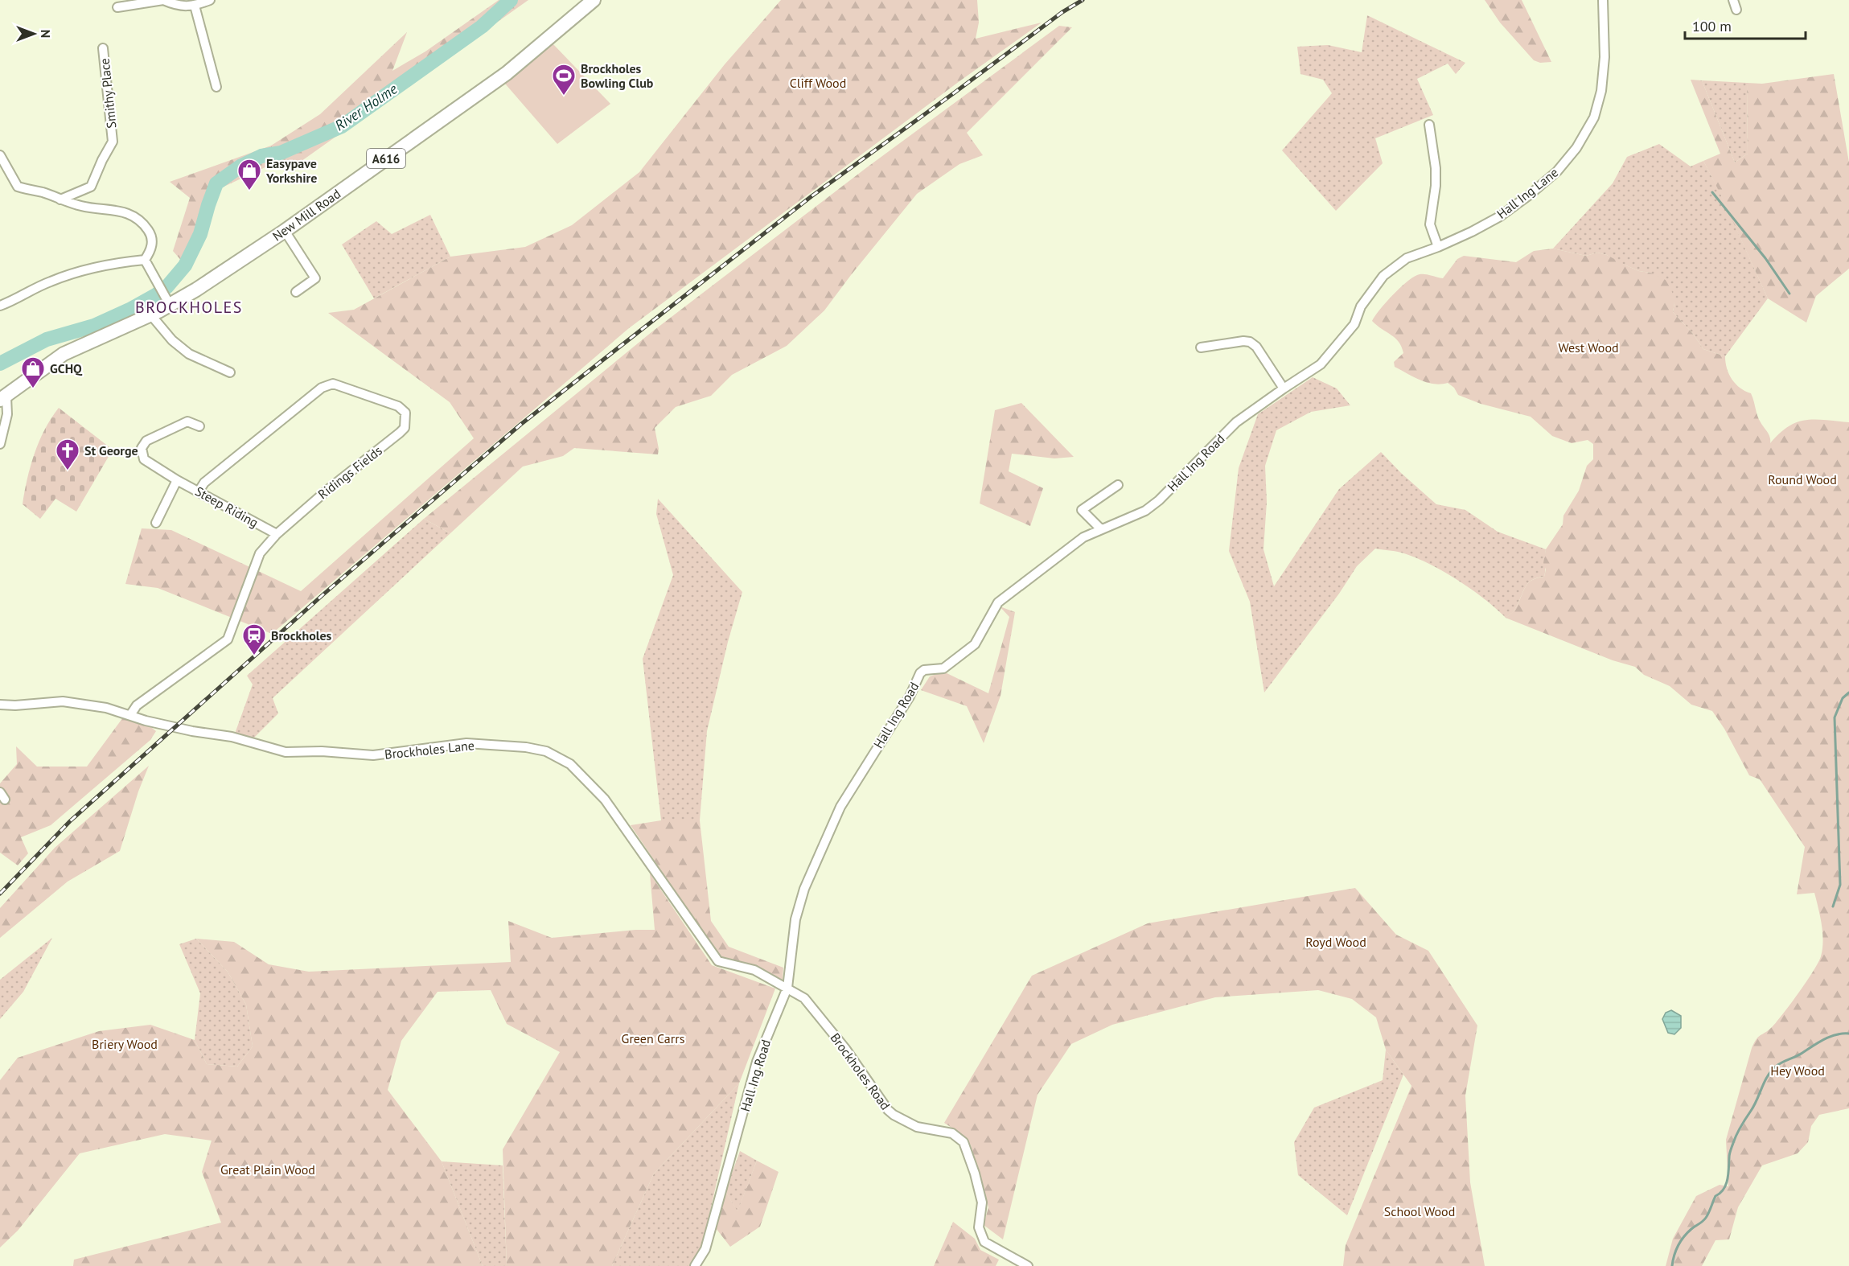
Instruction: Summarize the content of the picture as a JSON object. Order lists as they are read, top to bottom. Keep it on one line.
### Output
{"streets":{"main road":["A616","New Mill Road"],"street":["Smithy Place","Hall Ing Lane","Hall Ing Road","Ridings Fields","Steep Riding","Brockholes Lane","Brockholes Road"]},"crossings":[["Hall Ing Lane","Hall Ing Road"],["Hall Ing Road","Brockholes Lane"],["Hall Ing Road","Brockholes Road"],["Ridings Fields","Steep Riding"],["Ridings Fields","Brockholes Lane"],["Brockholes Lane","Brockholes Road"]],"districts":["BROCKHOLES"],"water":["River Holme"],"parks":["Cliff Wood","West Wood","Round Wood","Royd Wood","Green Carrs","Briery Wood","Hey Wood","Great Plain Wood","School Wood"],"places":{"sports":["Brockholes Bowling Club"],"shop":["Easypave Yorkshire","GCHQ"],"church":["St George"],"station":["Brockholes"]},"scale_bar":"100 m","north":"right"}
